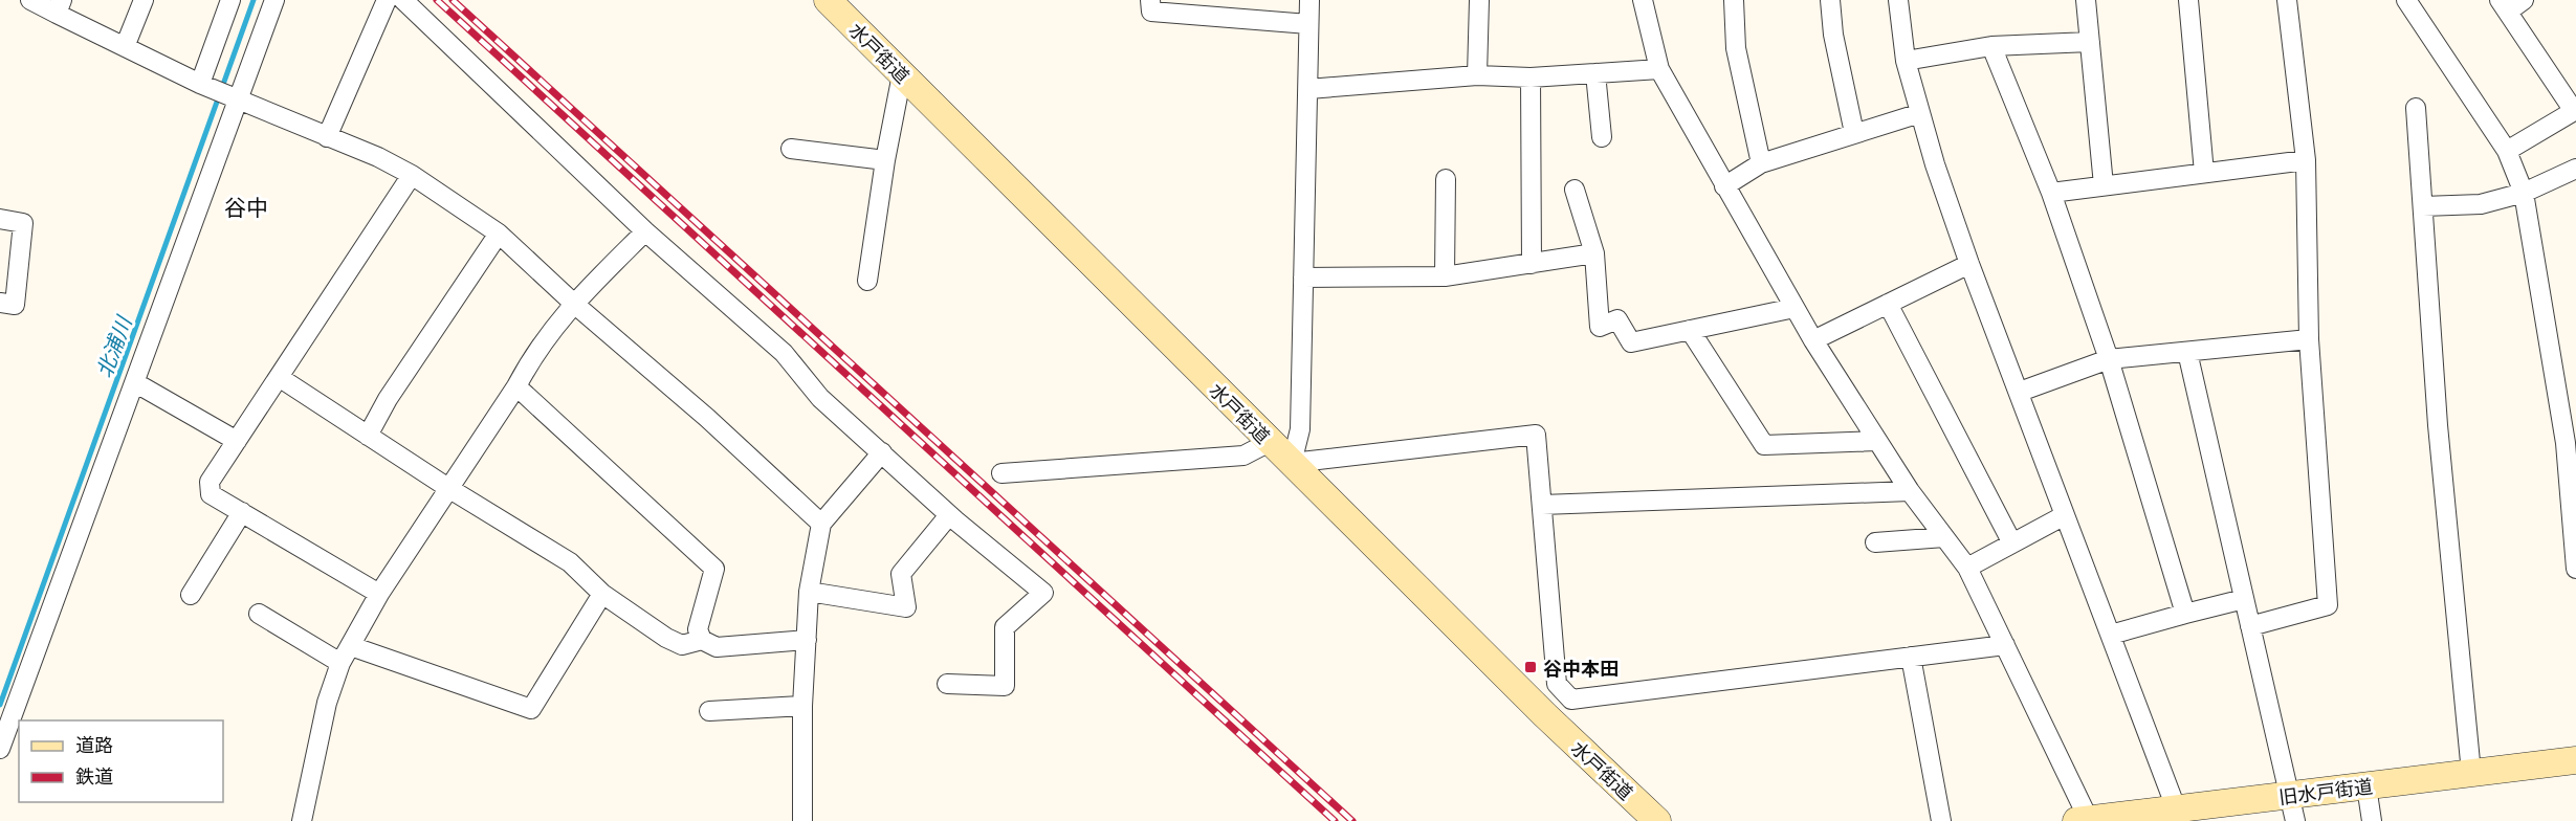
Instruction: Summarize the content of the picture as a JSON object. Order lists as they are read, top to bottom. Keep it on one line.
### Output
{"streets":{"main road":["水戸街道","旧水戸街道"]},"districts":["谷中"],"water":["北浦川"],"places":{"transit":["谷中本田"]},"legend":["道路","鉄道"]}
